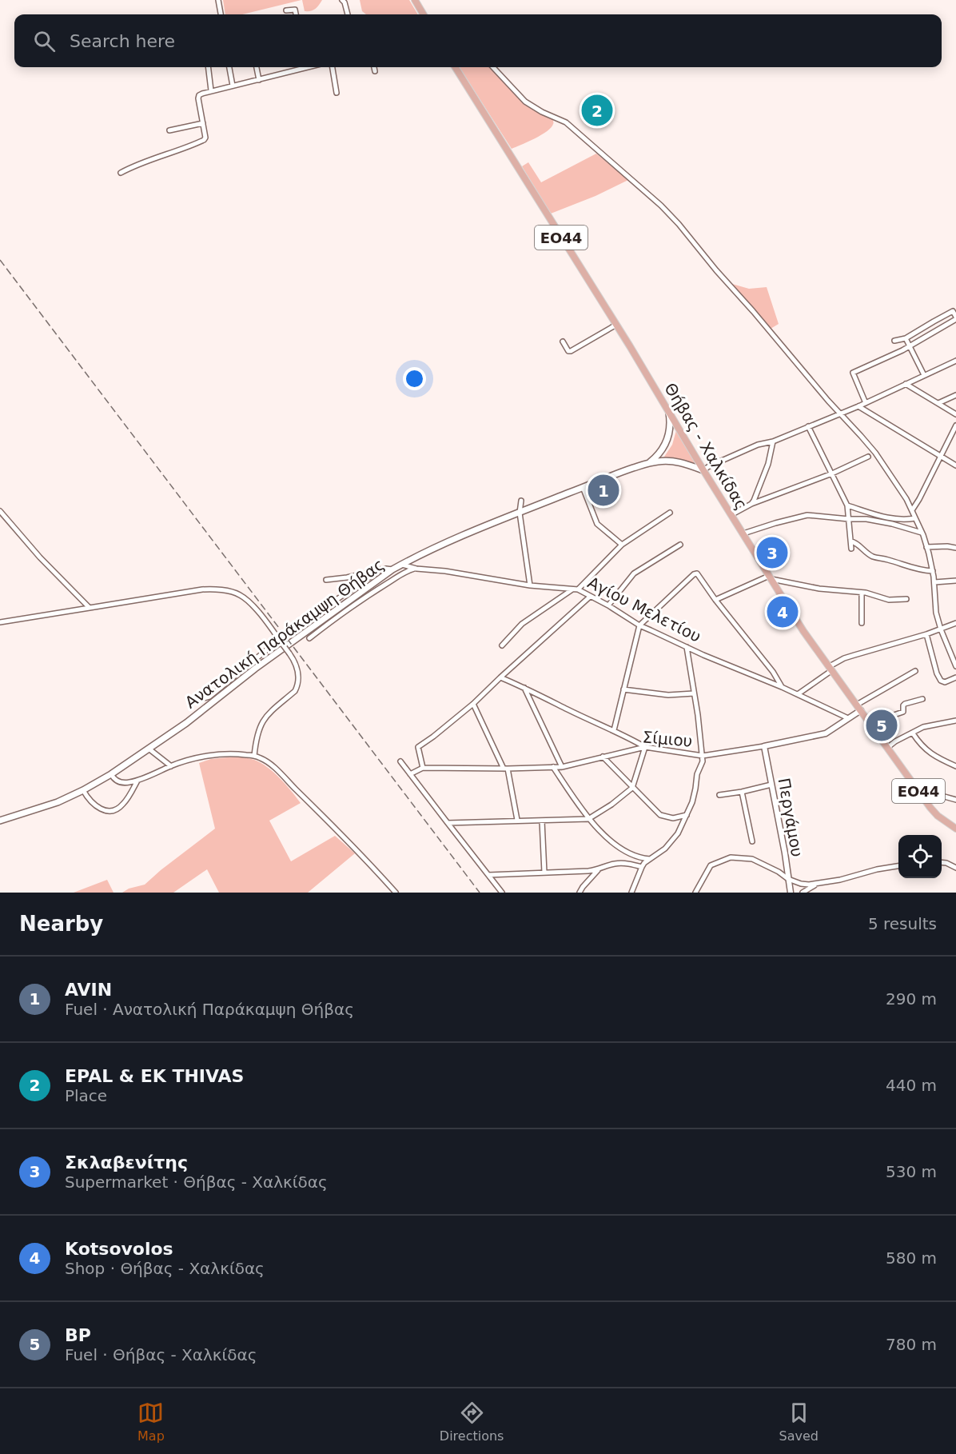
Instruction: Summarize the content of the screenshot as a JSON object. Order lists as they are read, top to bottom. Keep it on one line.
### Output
{"streets":{"main road":["ΕΟ44","Θήβας - Χαλκίδας","Ανατολική Παράκαμψη Θήβας"],"street":["Αγίου Μελετίου","Σίμιου","Περγάμου"]},"crossings":[["Θήβας - Χαλκίδας","Ανατολική Παράκαμψη Θήβας"],["Αγίου Μελετίου","Ανατολική Παράκαμψη Θήβας"],["Αγίου Μελετίου","Σίμιου"],["Σίμιου","Περγάμου"]],"page":{"search":"Search here","pins":["2","1","3","4","5"],"heading":["Nearby","5 results"],"list":[{"mark":"1","name":"AVIN","note":"Fuel · Ανατολική Παράκαμψη Θήβας","value":"290 m"},{"mark":"2","name":"EPAL & EK THIVAS","note":"Place","value":"440 m"},{"mark":"3","name":"Σκλαβενίτης","note":"Supermarket · Θήβας - Χαλκίδας","value":"530 m"},{"mark":"4","name":"Kotsovolos","note":"Shop · Θήβας - Χαλκίδας","value":"580 m"},{"mark":"5","name":"BP","note":"Fuel · Θήβας - Χαλκίδας","value":"780 m"}],"nav":["Map","Directions","Saved"]}}
